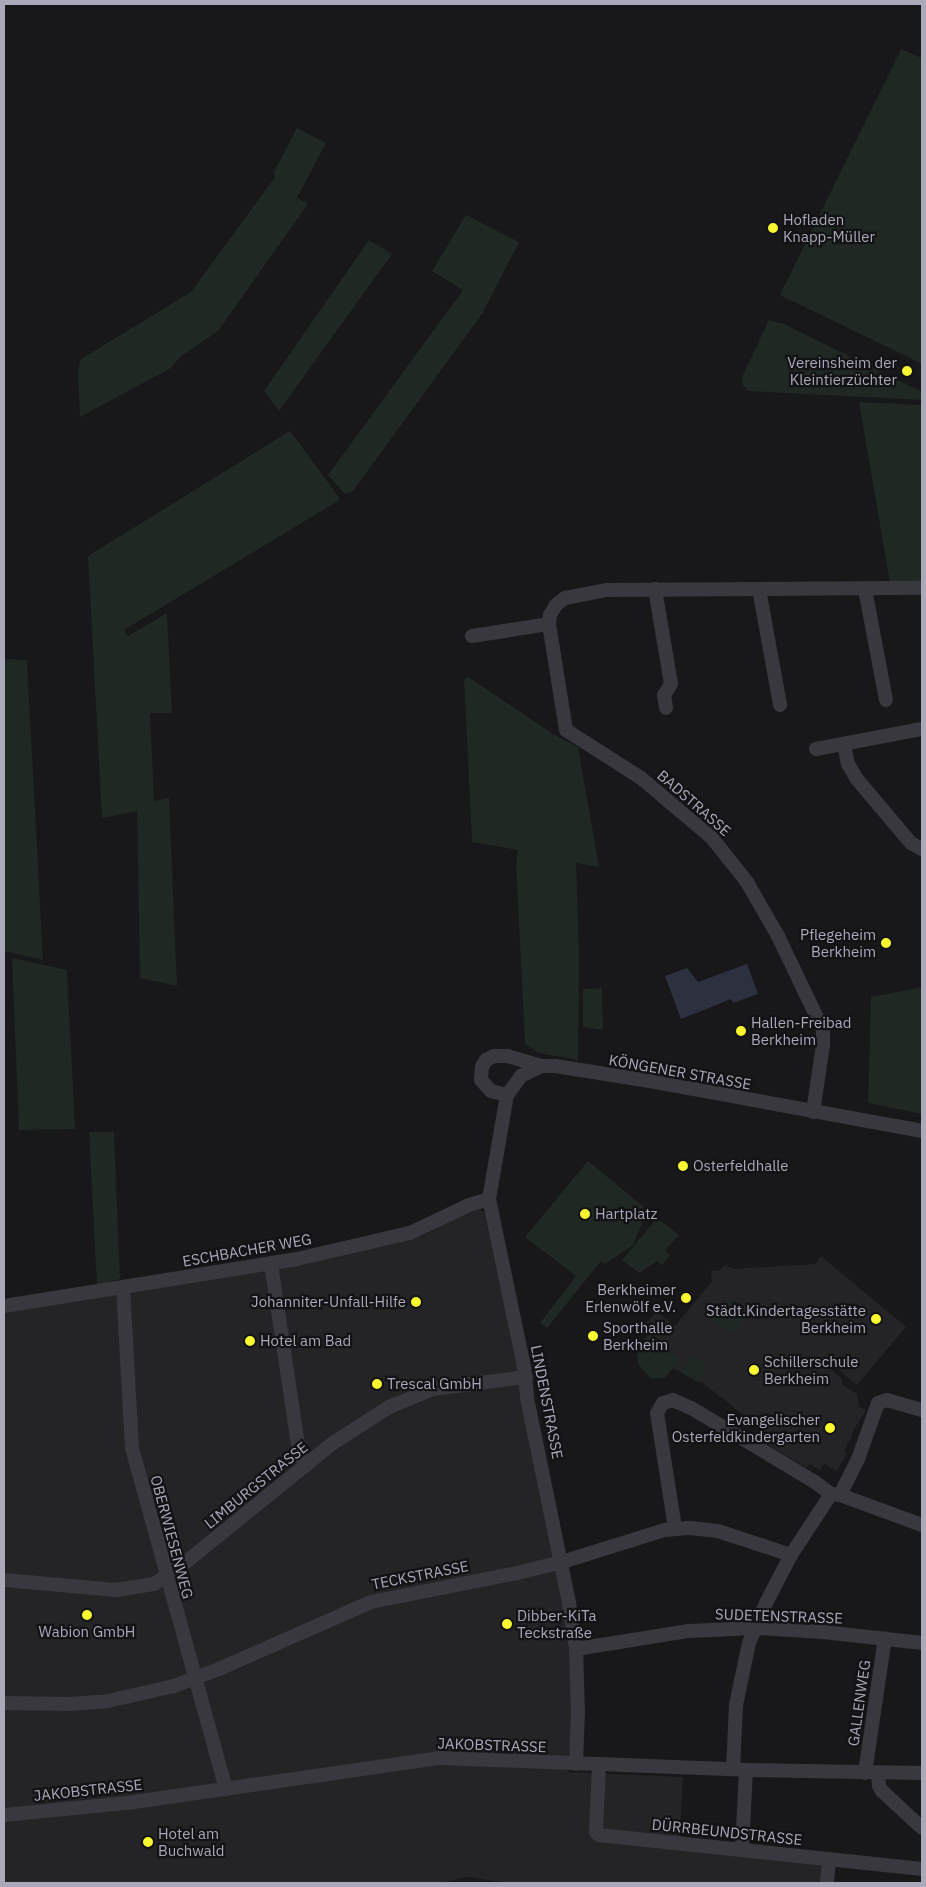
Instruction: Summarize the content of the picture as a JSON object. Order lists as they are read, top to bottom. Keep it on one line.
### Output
{"streets":{"street":["BADSTRASSE","KÖNGENER STRASSE","ESCHBACHER WEG","LINDENSTRASSE","LIMBURGSTRASSE","OBERWIESENWEG","TECKSTRASSE","SUDETENSTRASSE","GALLENWEG","JAKOBSTRASSE","DÜRRBEUNDSTRASSE"]},"crossings":[["BADSTRASSE","KÖNGENER STRASSE"],["KÖNGENER STRASSE","LINDENSTRASSE"],["ESCHBACHER WEG","LINDENSTRASSE"],["ESCHBACHER WEG","OBERWIESENWEG"],["LINDENSTRASSE","LIMBURGSTRASSE"],["LINDENSTRASSE","TECKSTRASSE"],["LINDENSTRASSE","SUDETENSTRASSE"],["LINDENSTRASSE","JAKOBSTRASSE"],["LIMBURGSTRASSE","OBERWIESENWEG"],["OBERWIESENWEG","TECKSTRASSE"],["OBERWIESENWEG","JAKOBSTRASSE"],["SUDETENSTRASSE","GALLENWEG"],["GALLENWEG","JAKOBSTRASSE"],["JAKOBSTRASSE","DÜRRBEUNDSTRASSE"]],"places":["Hofladen Knapp-Müller","Vereinsheim der Kleintierzüchter","Pflegeheim Berkheim","Hallen-Freibad Berkheim","Osterfeldhalle","Hartplatz","Berkheimer Erlenwölf e.V.","Johanniter-Unfall-Hilfe","Städt.Kindertagesstätte Berkheim","Sporthalle Berkheim","Hotel am Bad","Schillerschule Berkheim","Trescal GmbH","Evangelischer Osterfeldkindergarten","Wabion GmbH","Dibber-KiTa Teckstraße","Hotel am Buchwald"]}
